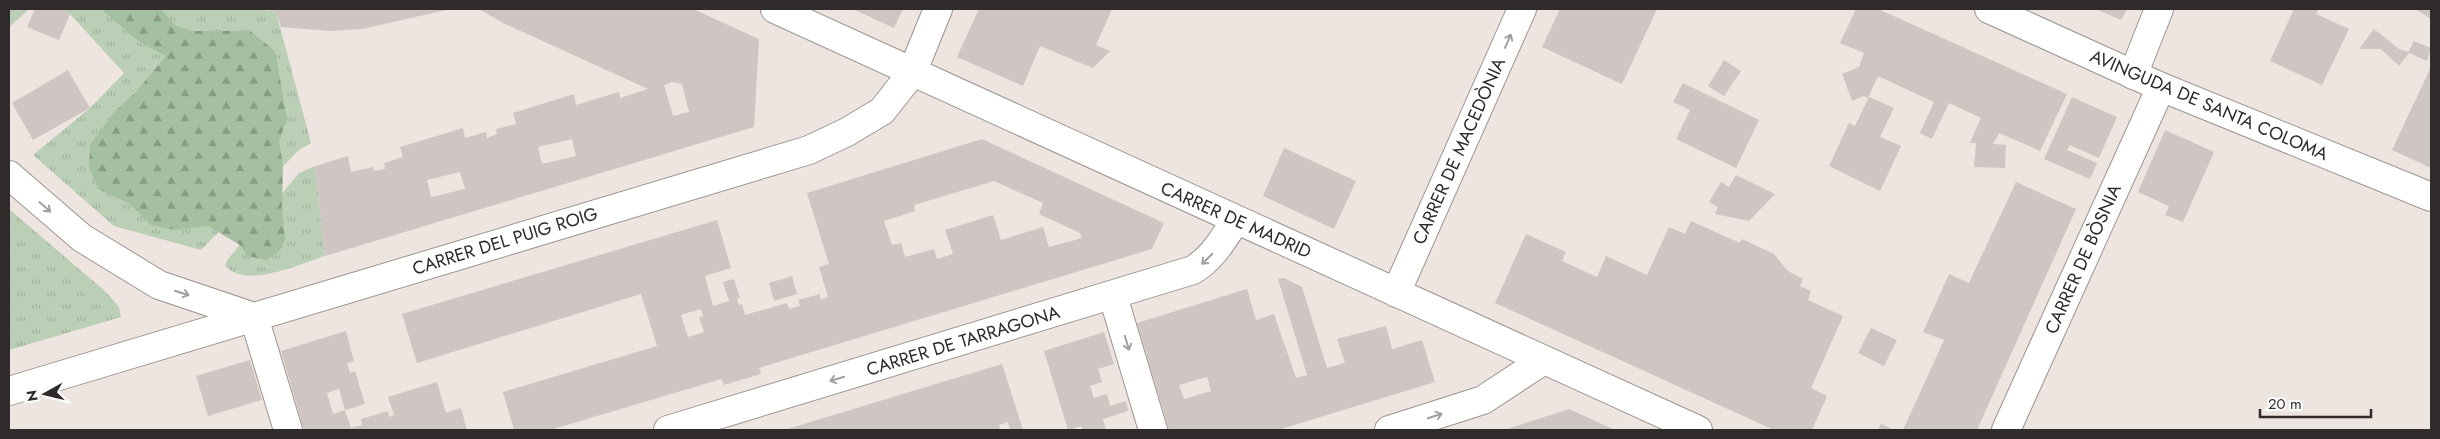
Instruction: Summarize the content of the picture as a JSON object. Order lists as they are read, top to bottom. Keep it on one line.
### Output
{"streets":{"street":["AVINGUDA DE SANTA COLOMA","CARRER DE MACEDÒNIA","CARRER DE MADRID","CARRER DEL PUIG ROIG","CARRER DE BÒSNIA","CARRER DE TARRAGONA"]},"crossings":[["AVINGUDA DE SANTA COLOMA","CARRER DE BÒSNIA"],["CARRER DE MACEDÒNIA","CARRER DE MADRID"],["CARRER DE MADRID","CARRER DEL PUIG ROIG"],["CARRER DE MADRID","CARRER DE TARRAGONA"]],"one_way":["CARRER DE MACEDÒNIA","CARRER DE TARRAGONA"],"scale_bar":"20 m","north":"left"}
